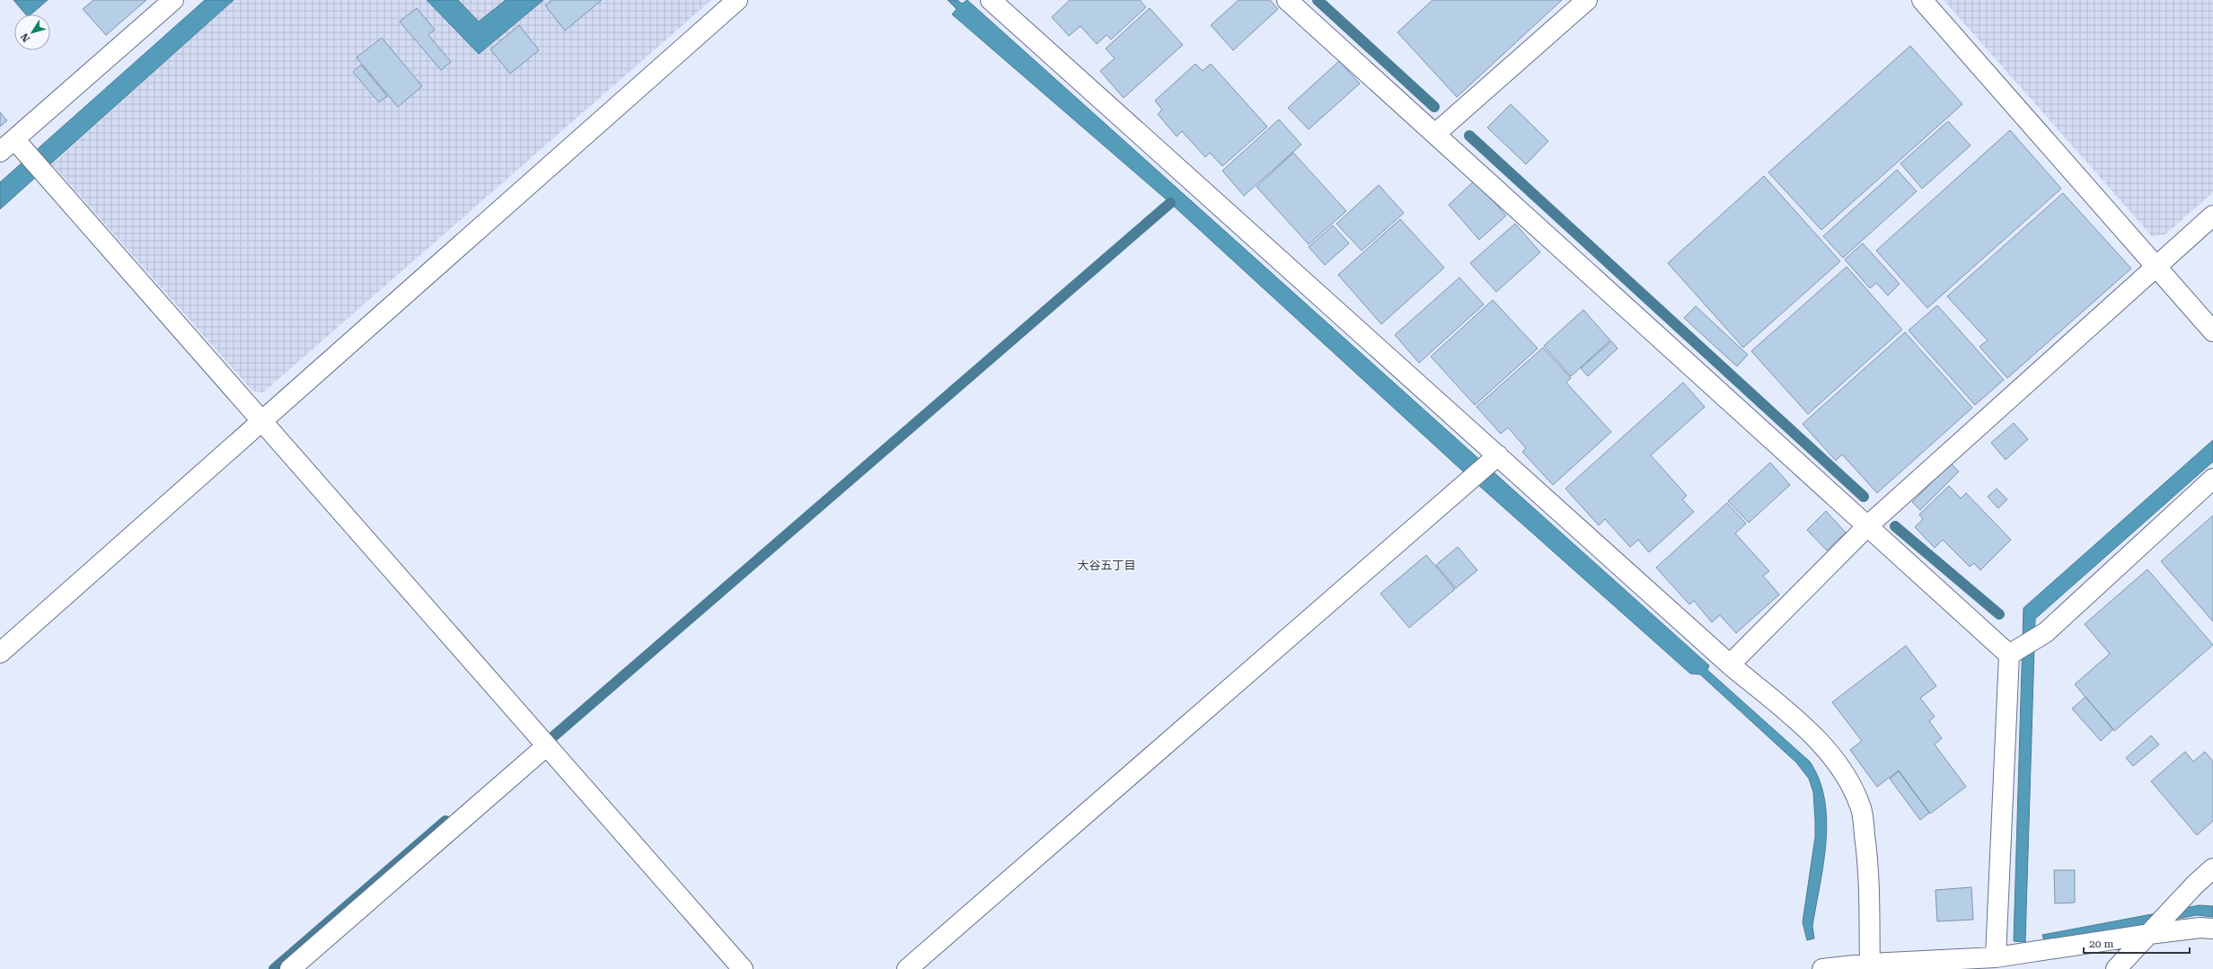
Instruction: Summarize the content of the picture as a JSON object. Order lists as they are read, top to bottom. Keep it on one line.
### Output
{"districts":["大谷五丁目"],"scale_bar":"20 m","north":"bottom left"}
